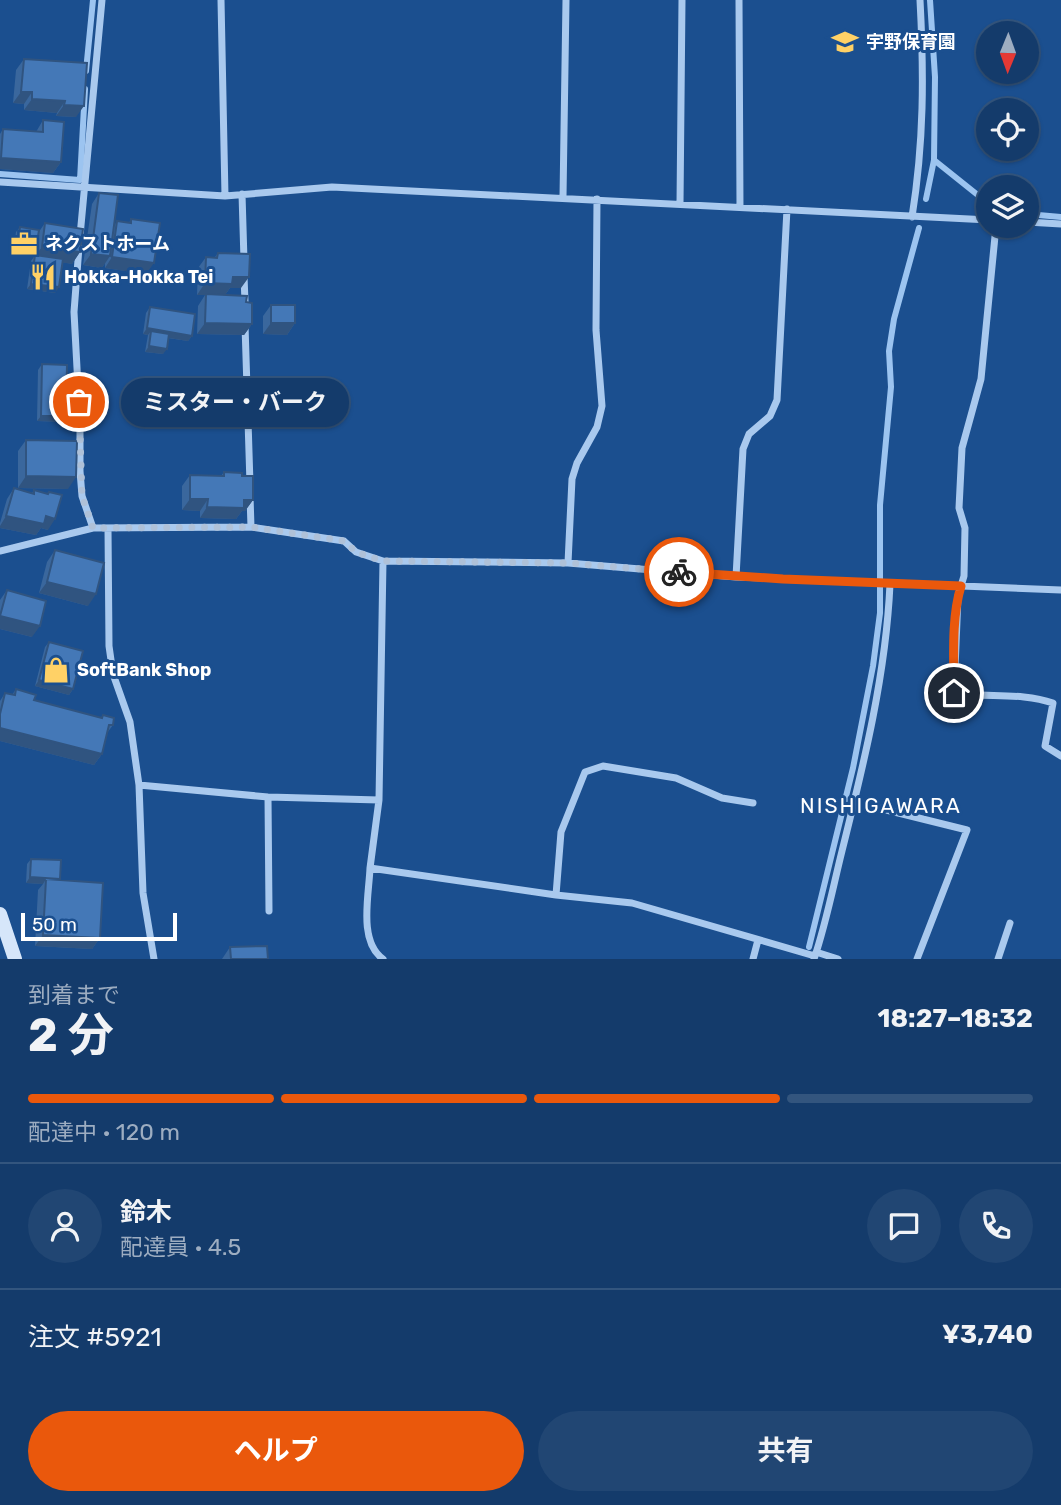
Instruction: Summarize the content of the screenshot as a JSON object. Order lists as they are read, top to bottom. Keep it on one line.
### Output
{"districts":["NISHIGAWARA"],"places":{"school or university":["宇野保育園"],"office":["ネクストホーム"],"restaurant":["Hokka-Hokka Tei"],"other":["ミスター・バーク"],"shop":["SoftBank Shop"]},"scale_bar":"50 m","north":"bottom","page":{"bubble":"ミスター・バーク","scale":"50 m","heading":["2 分","到着まで","18:27–18:32"],"panel":["鈴木","配達員 · 4.5","注文 #5921","¥3,740"],"bar":"配達中 · 120 m","buttons":["ヘルプ","共有"]}}
